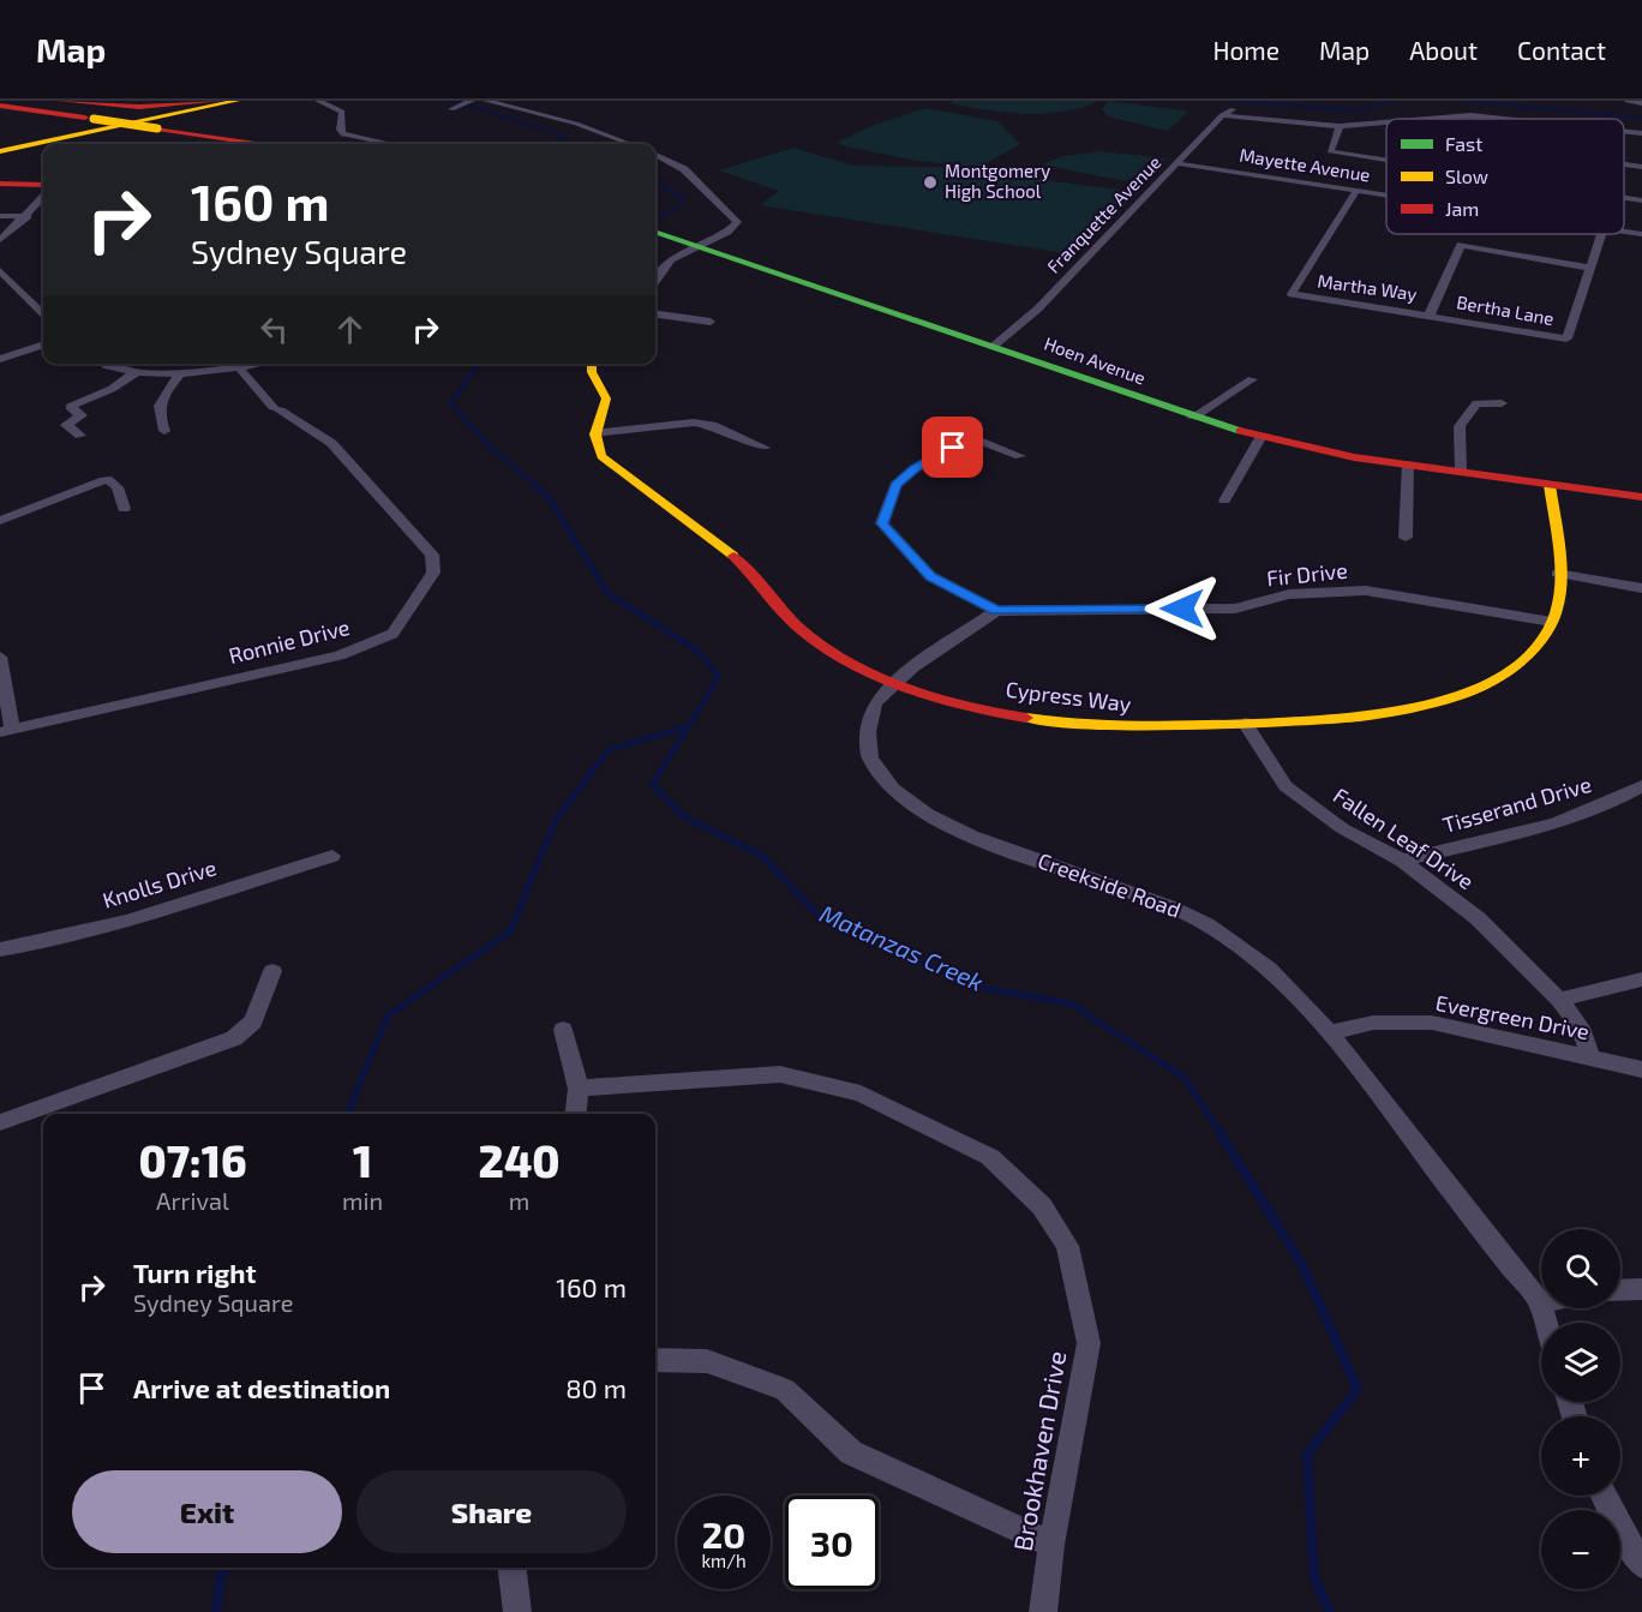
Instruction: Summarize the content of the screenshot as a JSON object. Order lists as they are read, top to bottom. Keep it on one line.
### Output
{"streets":{"main road":["Hoen Avenue","Cypress Way"],"street":["Mayette Avenue","Franquette Avenue","Martha Way","Bertha Lane","Fir Drive","Ronnie Drive","Tisserand Drive","Fallen Leaf Drive","Knolls Drive","Creekside Road","Evergreen Drive","Brookhaven Drive"]},"crossings":[["Mayette Avenue","Franquette Avenue"],["Mayette Avenue","Martha Way"],["Franquette Avenue","Hoen Avenue"],["Martha Way","Bertha Lane"],["Fir Drive","Cypress Way"],["Fir Drive","Creekside Road"],["Cypress Way","Fallen Leaf Drive"],["Cypress Way","Creekside Road"],["Tisserand Drive","Fallen Leaf Drive"],["Fallen Leaf Drive","Evergreen Drive"],["Creekside Road","Evergreen Drive"]],"water":["Matanzas Creek"],"places":["Montgomery High School"],"legend":["Fast","Slow","Jam"],"page":{"header":"Map","nav":["Home","Map","About","Contact"],"turn":["160 m","Sydney Square"],"eta":["07:16","Arrival","1","min","240","m"],"map_buttons":["+","−"],"list":[{"name":"Turn right","note":"Sydney Square","value":"160 m"},{"name":"Arrive at destination","value":"80 m"}],"buttons":["Exit","Share"],"speed":"20 km/h","limit":"30"}}
